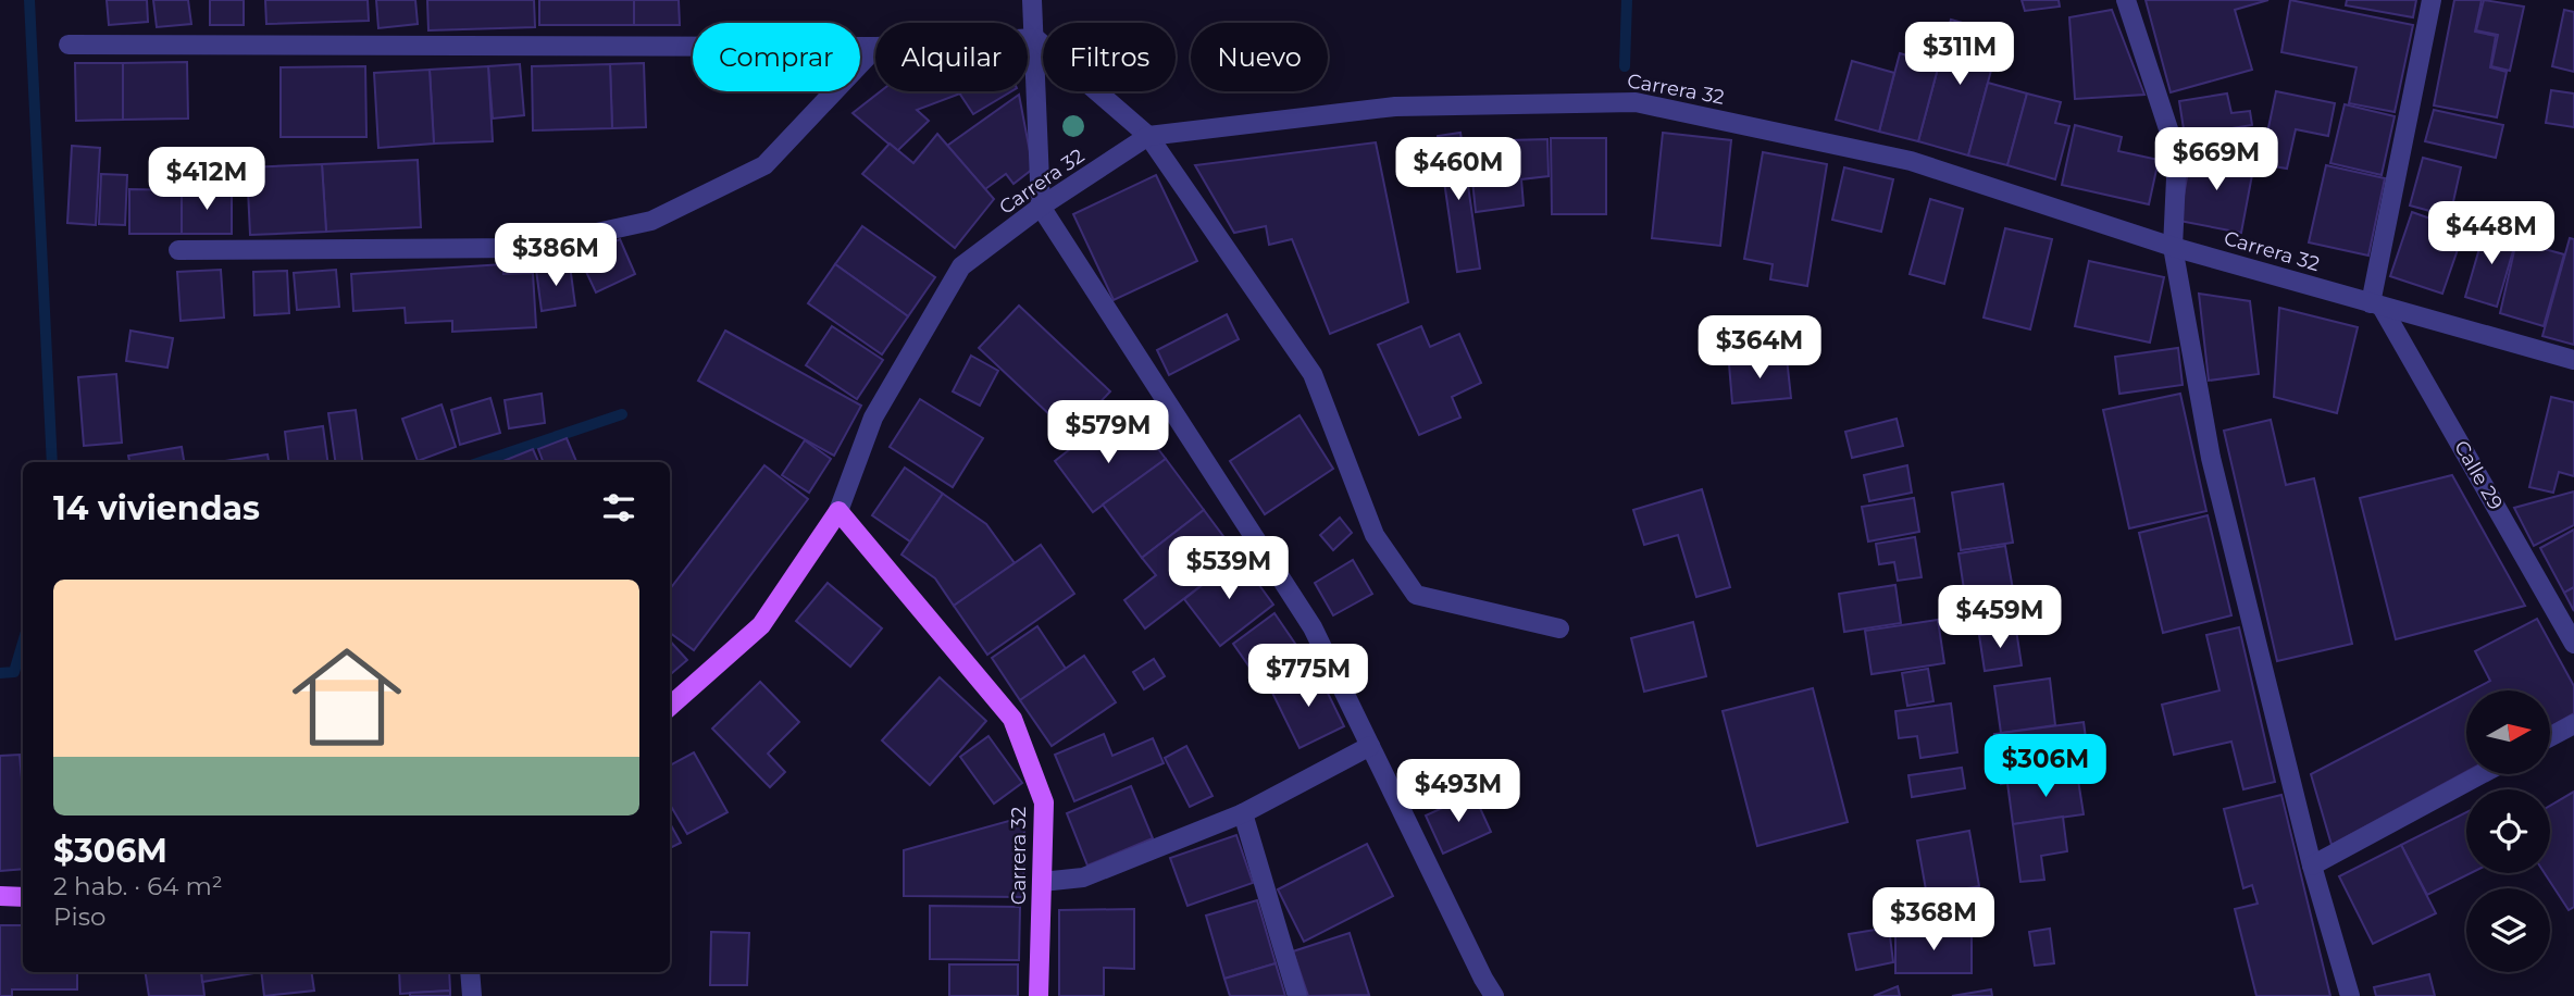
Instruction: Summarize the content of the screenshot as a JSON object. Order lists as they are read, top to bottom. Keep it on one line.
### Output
{"streets":{"main road":["Carrera 32"],"street":["Calle 29"]},"crossings":[["Carrera 32","Calle 29"]],"north":"right","page":{"price":["$311M","$669M","$460M","$412M","$448M","$386M","$364M","$579M","$539M","$459M","$775M","$306M","$493M","$368M"],"chip":["Comprar","Alquilar","Filtros","Nuevo"],"heading":"14 viviendas","list":[{"name":"$306M","note":"2 hab. · 64 m² · Piso"}]}}
